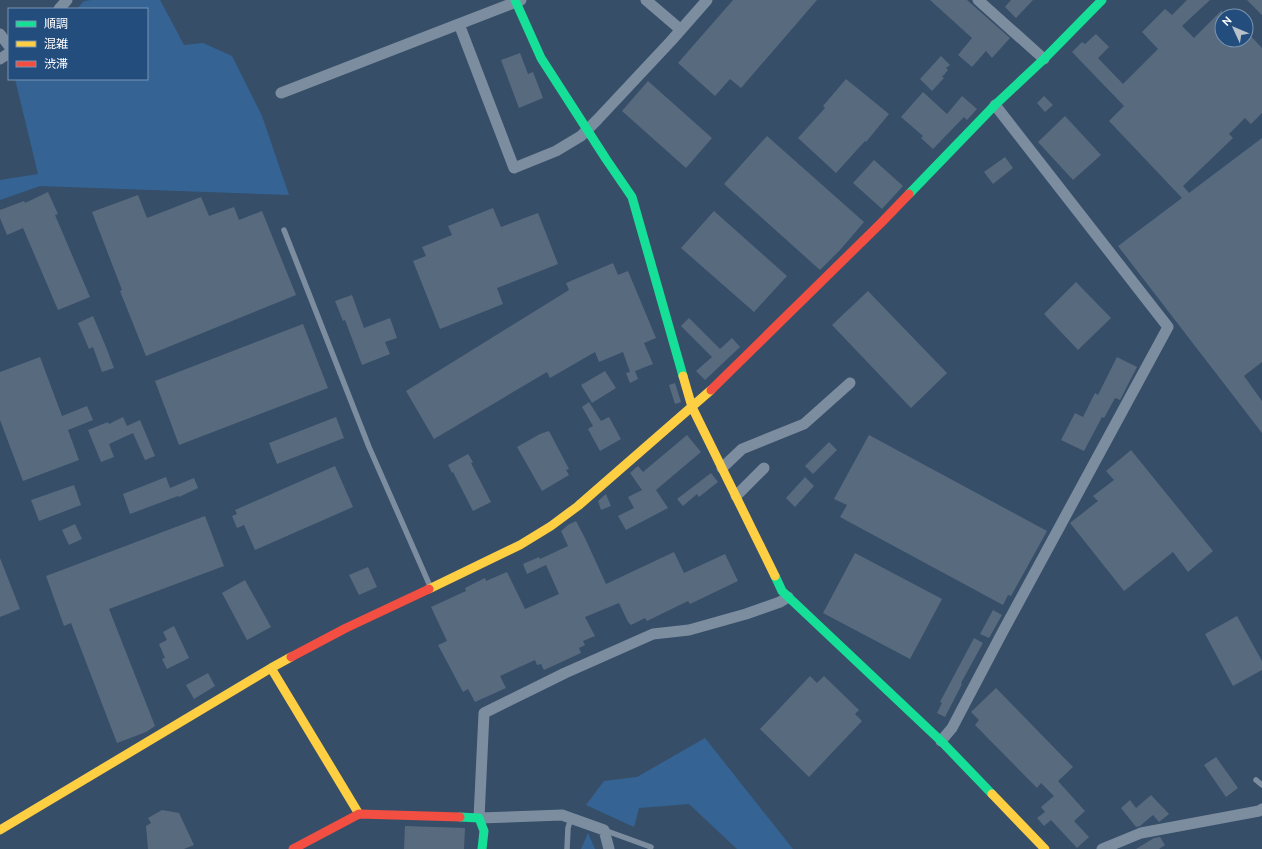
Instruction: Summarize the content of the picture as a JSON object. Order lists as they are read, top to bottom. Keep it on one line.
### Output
{"legend":["順調","混雑","渋滞"],"north":"top left"}
